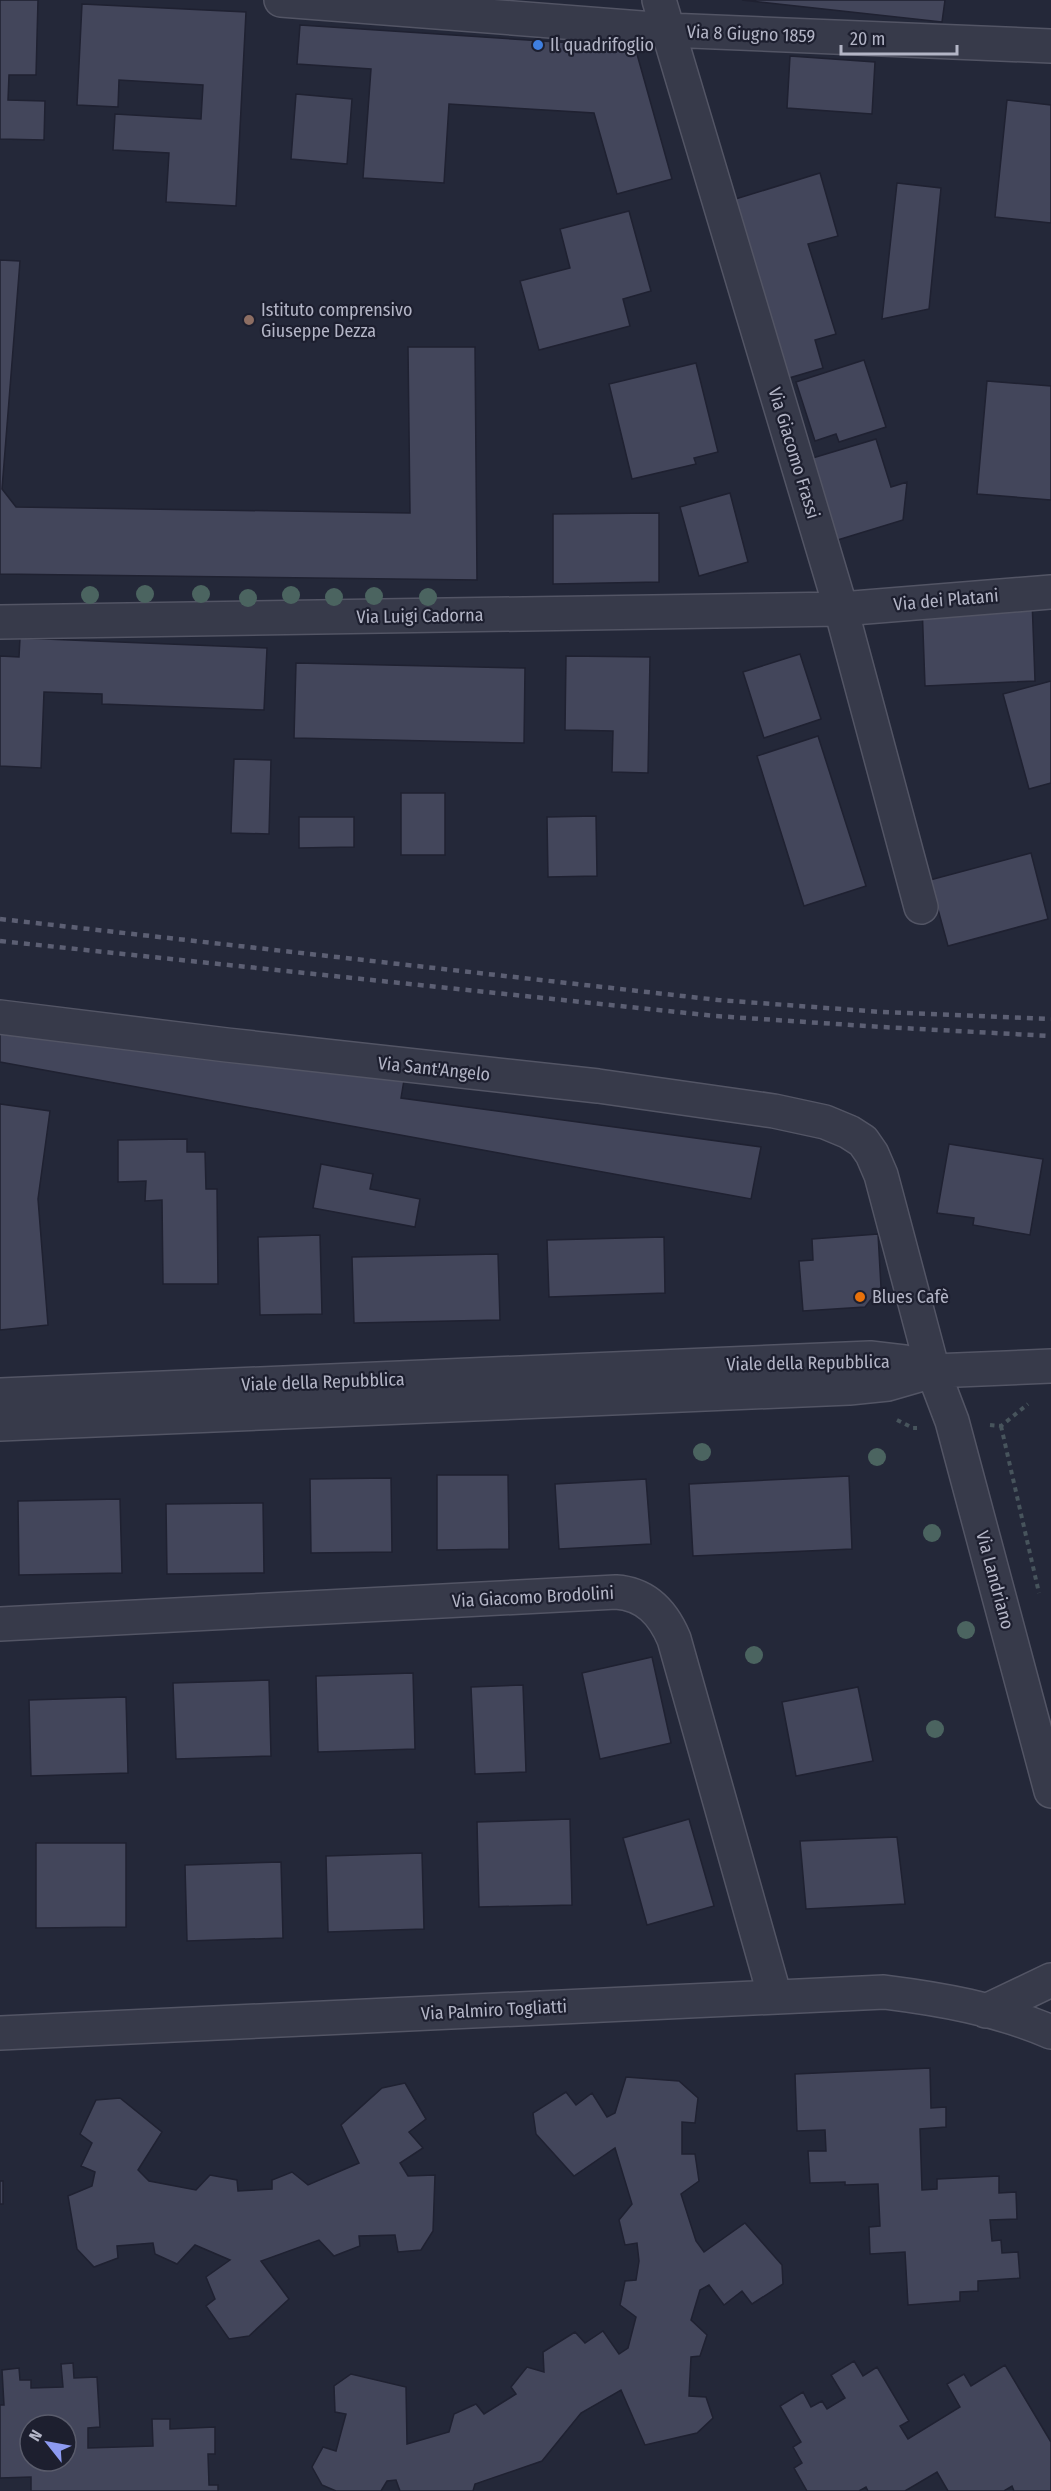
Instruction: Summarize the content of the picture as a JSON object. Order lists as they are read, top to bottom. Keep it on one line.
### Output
{"streets":{"street":["Via 8 Giugno 1859","Via Giacomo Frassi","Via dei Platani","Via Luigi Cadorna","Via Sant'Angelo","Viale della Repubblica","Via Landriano","Via Giacomo Brodolini","Via Palmiro Togliatti"]},"crossings":[["Via 8 Giugno 1859","Via Giacomo Frassi"],["Via Giacomo Frassi","Via dei Platani"],["Via Giacomo Frassi","Via Luigi Cadorna"],["Via dei Platani","Via Luigi Cadorna"],["Via Sant'Angelo","Via Landriano"],["Viale della Repubblica","Via Landriano"],["Via Giacomo Brodolini","Via Palmiro Togliatti"]],"places":["Il quadrifoglio","Istituto comprensivo Giuseppe Dezza","Blues Cafè"],"scale_bar":"20 m","north":"top left"}
